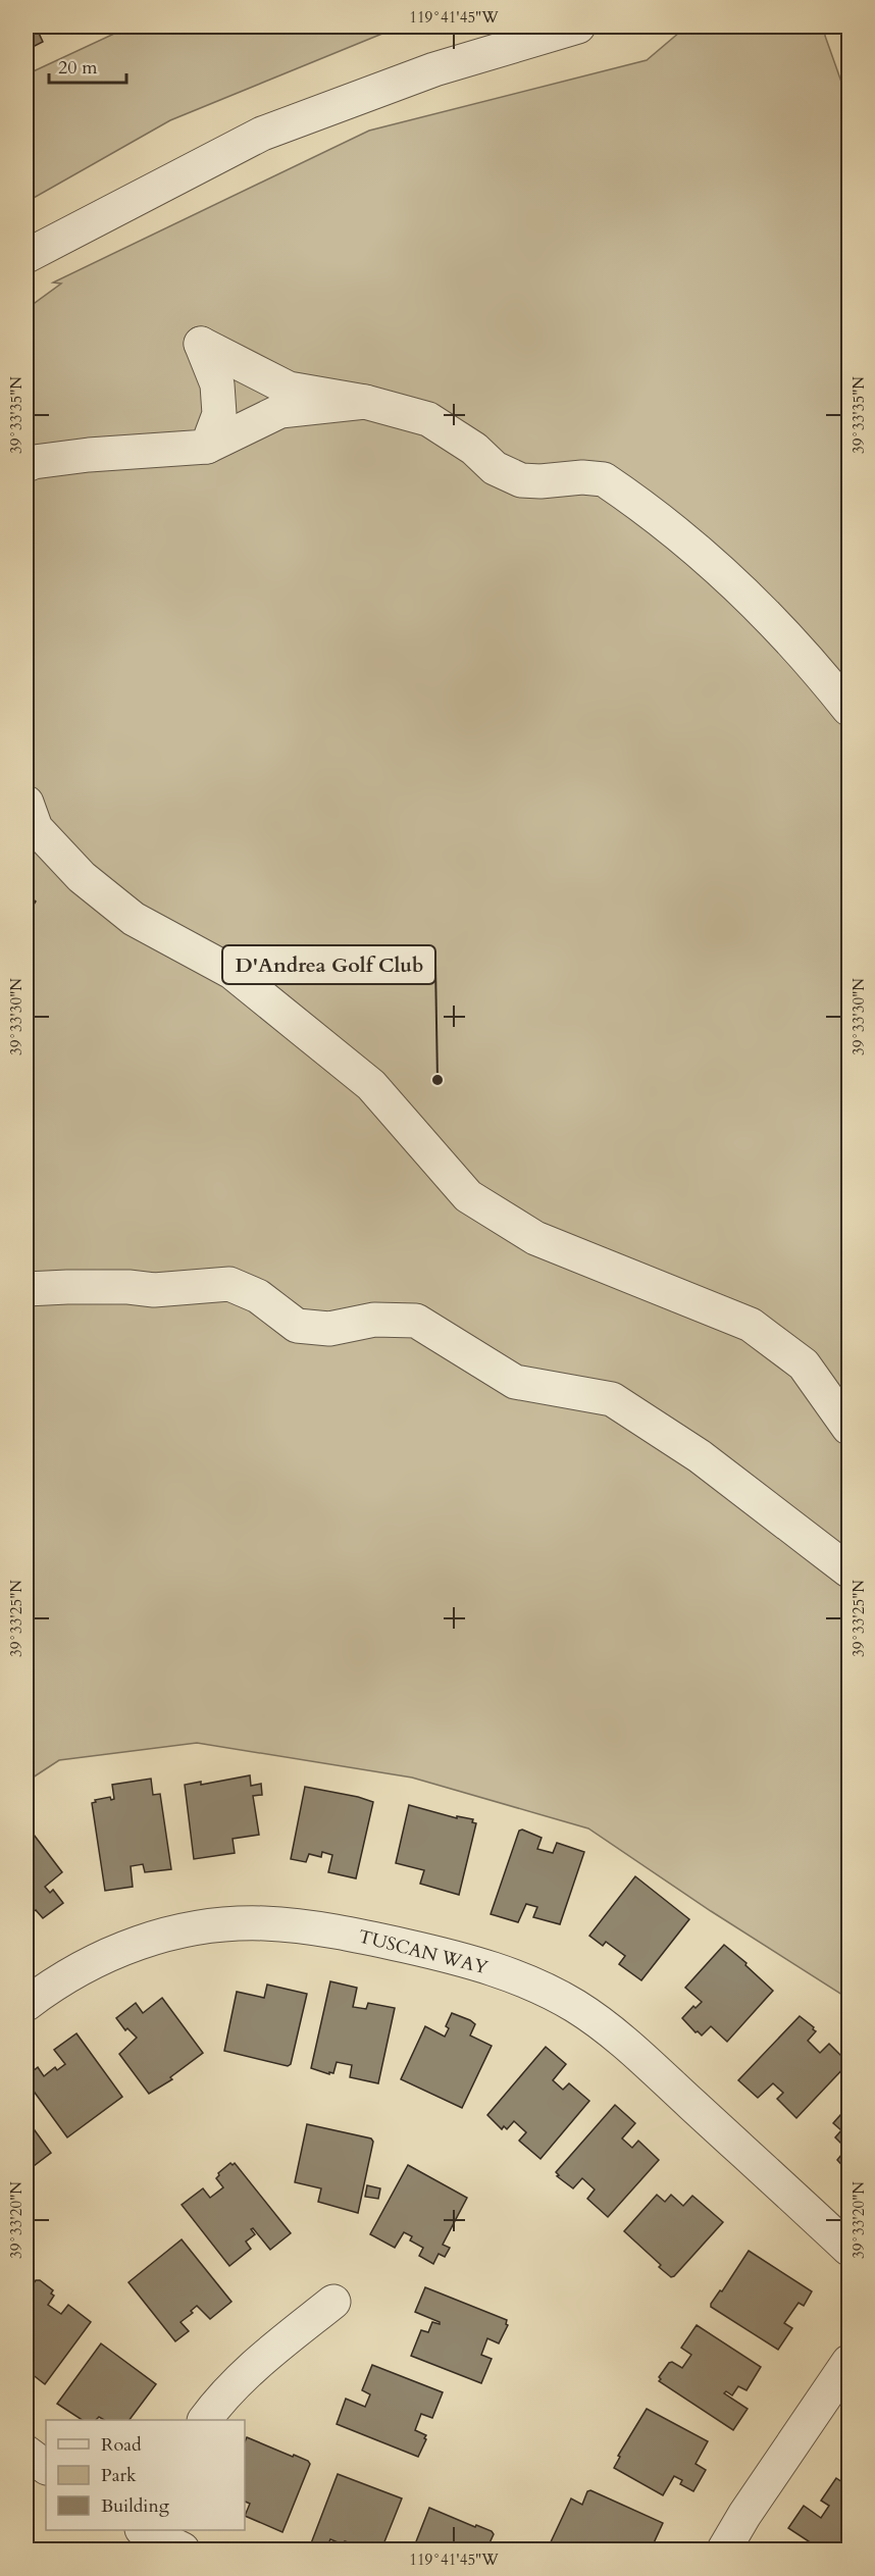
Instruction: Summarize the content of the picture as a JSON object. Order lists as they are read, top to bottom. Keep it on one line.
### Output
{"streets":{"street":["TUSCAN WAY"]},"places":["D'Andrea Golf Club"],"legend":["Road","Park","Building"],"scale_bar":"20 m","coordinates":["119°41'45\"W","39°33'35\"N","39°33'30\"N","39°33'25\"N","39°33'20\"N"]}
